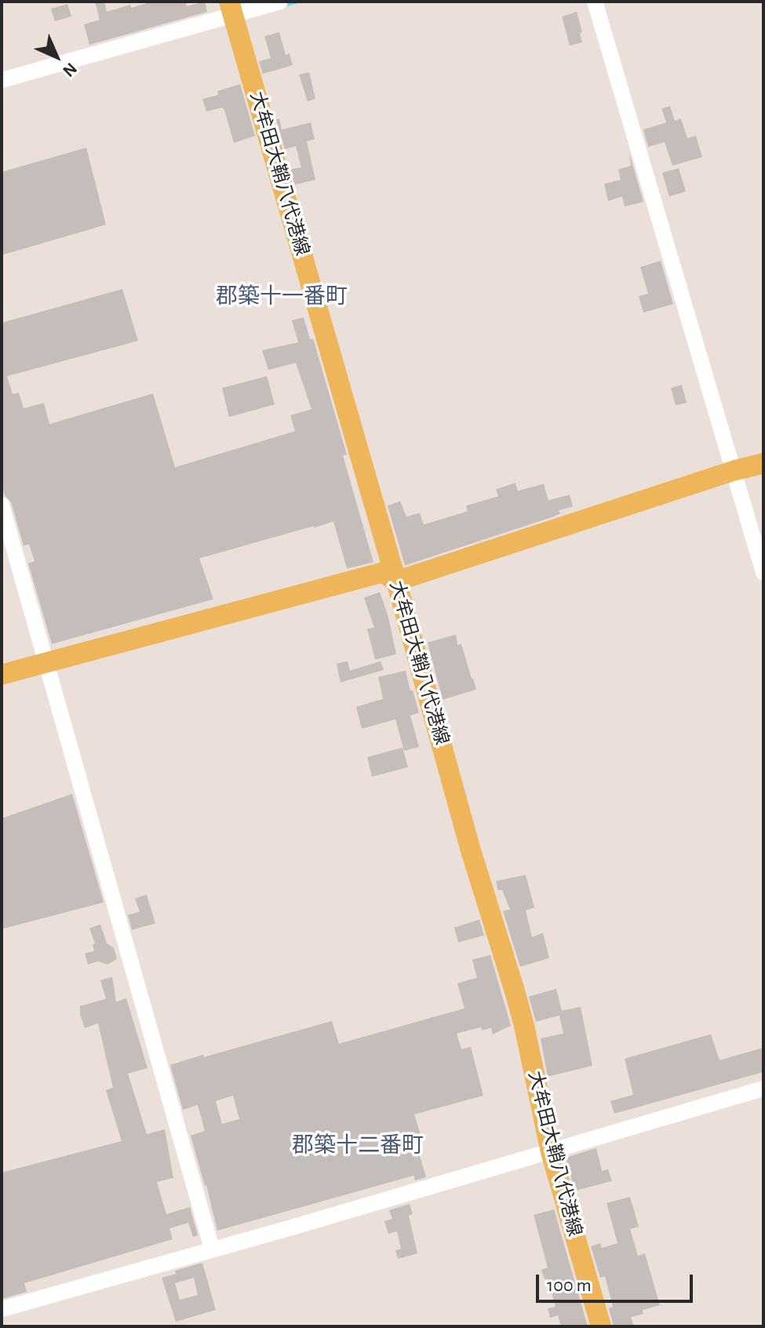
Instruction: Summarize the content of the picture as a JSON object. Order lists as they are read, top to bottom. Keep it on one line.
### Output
{"streets":{"main road":["大牟田大鞘八代港線"]},"districts":["郡築十一番町","郡築十二番町"],"scale_bar":"100 m","north":"bottom right"}
